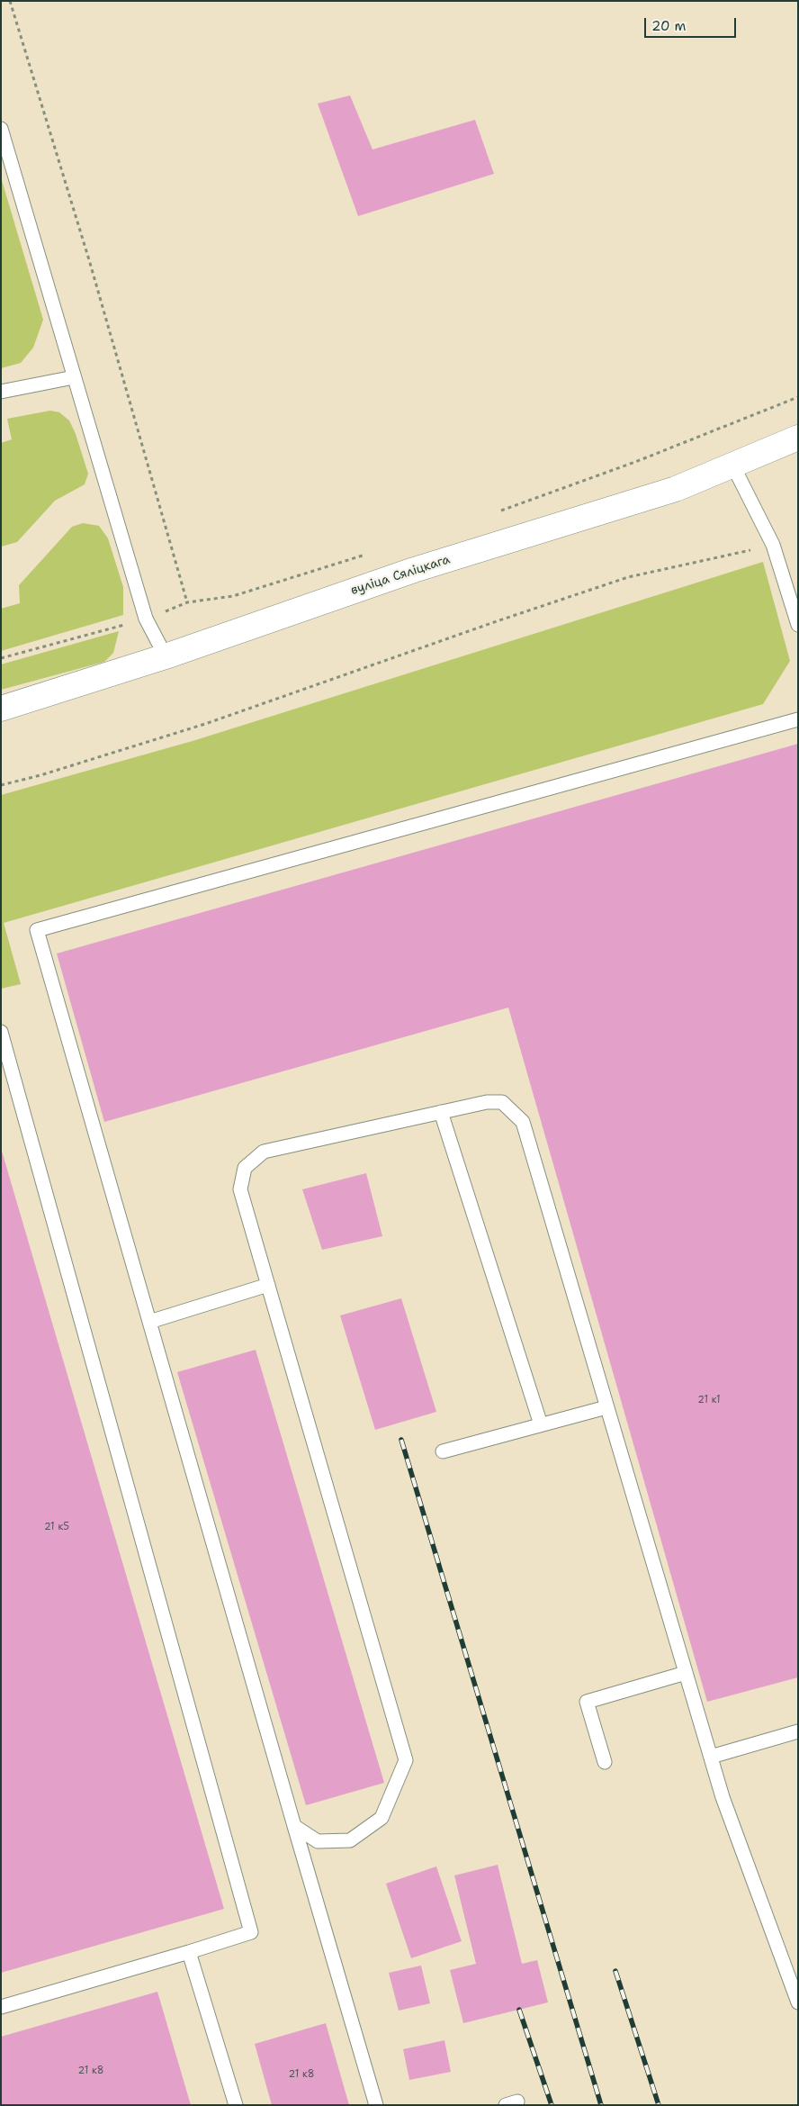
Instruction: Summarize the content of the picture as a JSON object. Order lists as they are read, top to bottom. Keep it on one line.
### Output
{"streets":{"main road":["вуліца Сяліцкага"]},"house_numbers":["21 к1","21 к5","21 к8","21 к8"],"scale_bar":"20 m"}
